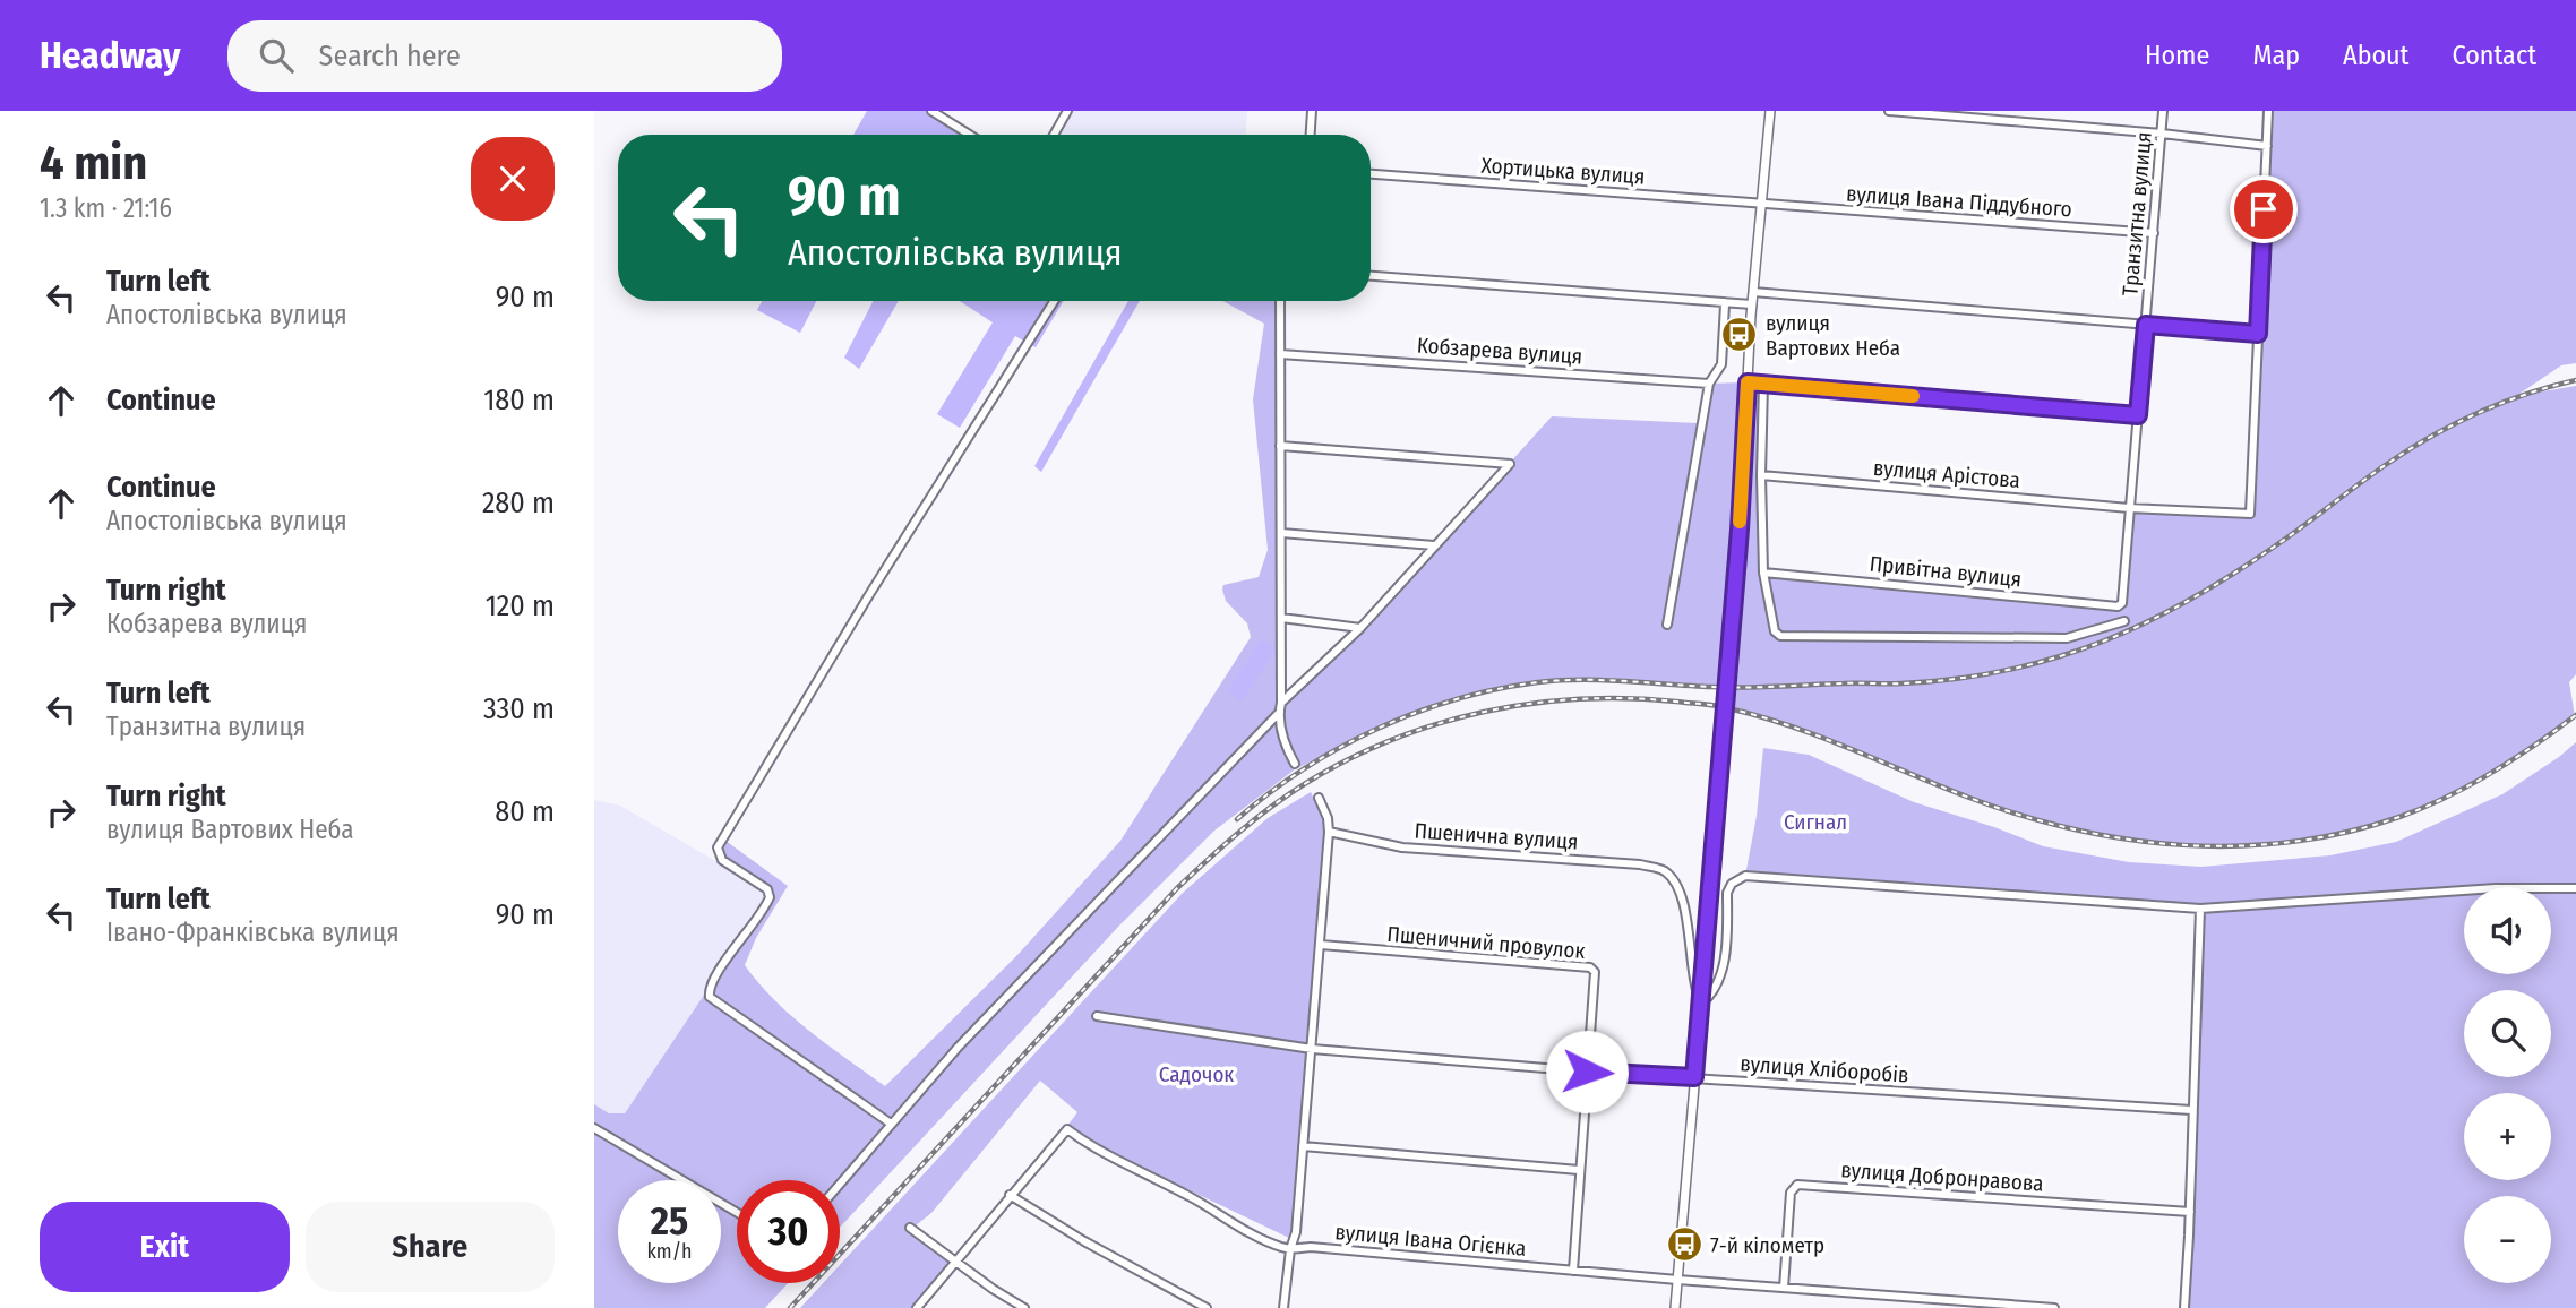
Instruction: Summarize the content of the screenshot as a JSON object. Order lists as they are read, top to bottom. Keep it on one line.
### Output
{"streets":{"street":["Хортицька вулиця","вулиця Івана Піддубного","Транзитна вулиця","Кобзарева вулиця","вулиця Арістова","Привітна вулиця","Пшенична вулиця","Пшеничний провулок","вулиця Хліборобів","вулиця Добронравова","вулиця Івана Огієнка"]},"crossings":[["Хортицька вулиця","вулиця Івана Піддубного"],["вулиця Івана Піддубного","Транзитна вулиця"],["Транзитна вулиця","вулиця Арістова"],["Транзитна вулиця","Привітна вулиця"],["Пшеничний провулок","вулиця Хліборобів"],["вулиця Добронравова","вулиця Івана Огієнка"]],"parks":["Сигнал","Садочок"],"places":{"bus stop":["вулиця Вартових Неба","7-й кілометр"]},"page":{"header":"Headway","search":"Search here","nav":["Home","Map","About","Contact"],"heading":["4 min","1.3 km · 21:16"],"turn":["90 m","Апостолівська вулиця"],"list":[{"name":"Turn left","note":"Апостолівська вулиця","value":"90 m"},{"name":"Continue","value":"180 m"},{"name":"Continue","note":"Апостолівська вулиця","value":"280 m"},{"name":"Turn right","note":"Кобзарева вулиця","value":"120 m"},{"name":"Turn left","note":"Транзитна вулиця","value":"330 m"},{"name":"Turn right","note":"вулиця Вартових Неба","value":"80 m"},{"name":"Turn left","note":"Івано-Франківська вулиця","value":"90 m"}],"map_buttons":["+","−"],"speed":"25 km/h","limit":"30","buttons":["Exit","Share"]}}
